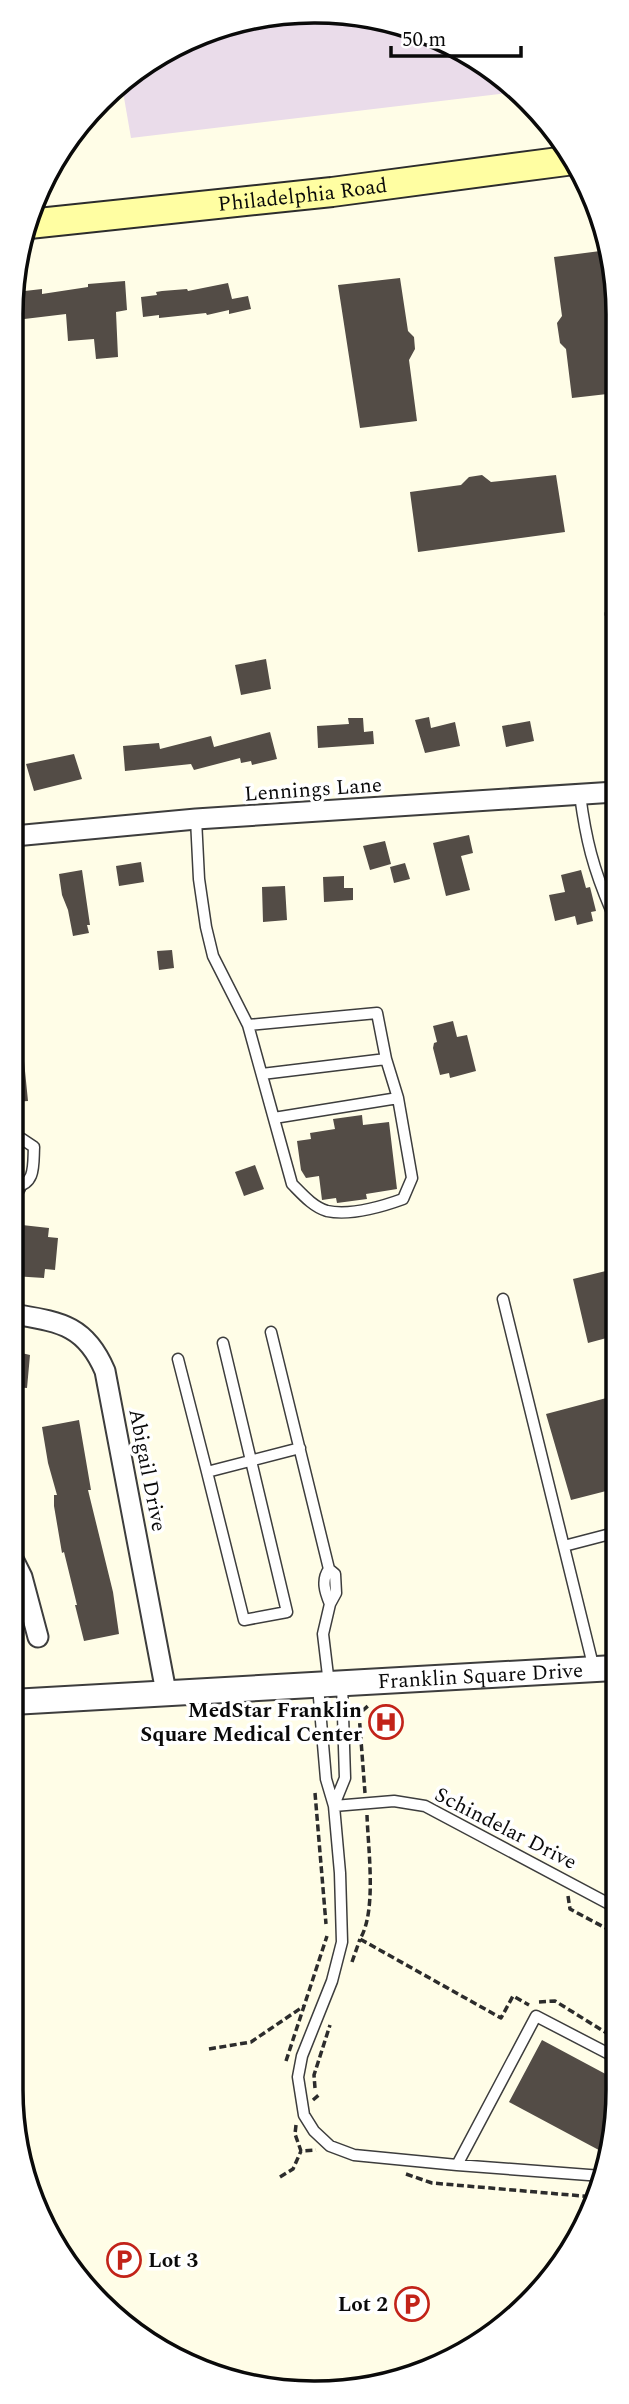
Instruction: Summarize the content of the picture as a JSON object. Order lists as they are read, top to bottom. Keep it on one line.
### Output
{"streets":{"main road":["Philadelphia Road"],"street":["Lennings Lane","Abigail Drive","Franklin Square Drive"],"lane":["Schindelar Drive"]},"crossings":[["Abigail Drive","Franklin Square Drive"]],"places":{"hospital":["MedStar Franklin Square Medical Center"],"parking":["Lot 3","Lot 2"]},"scale_bar":"50 m"}
